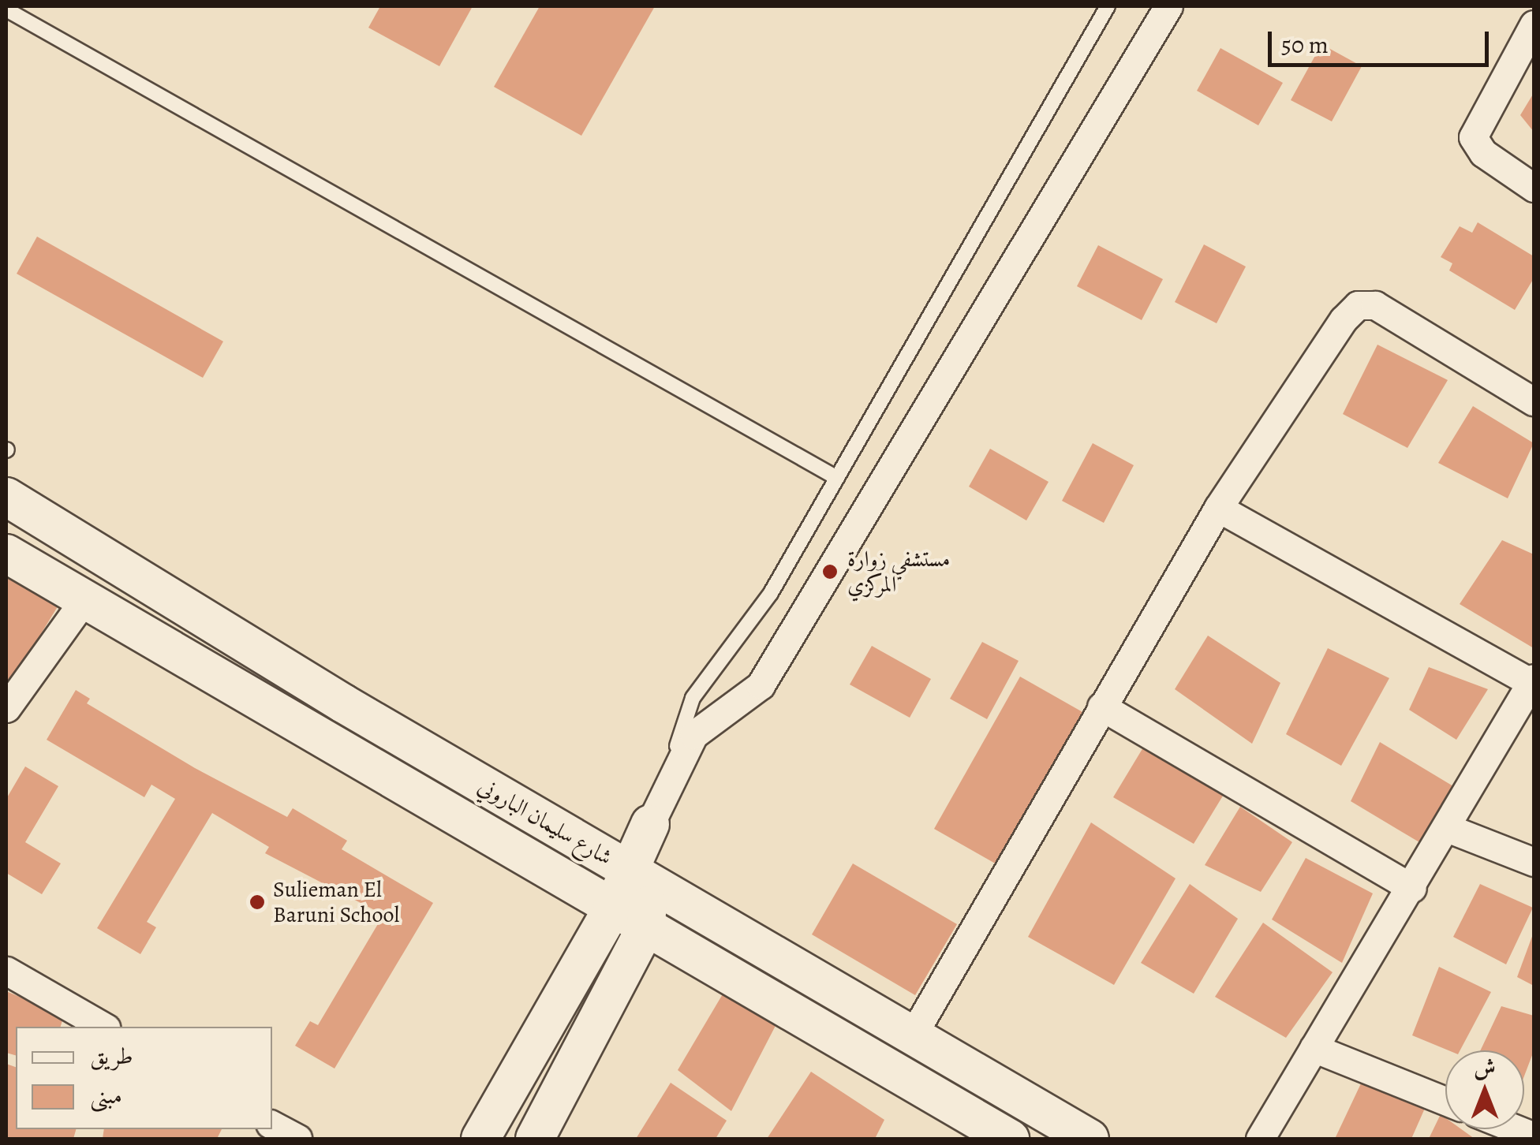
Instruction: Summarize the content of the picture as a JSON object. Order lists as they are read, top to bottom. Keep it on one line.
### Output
{"streets":{"street":["شارع سليمان الباروني"]},"places":["مستشفي زوارة المركزي","Sulieman El Baruni School"],"legend":["طريق","مبنى"],"scale_bar":"50 m","north":"top"}
